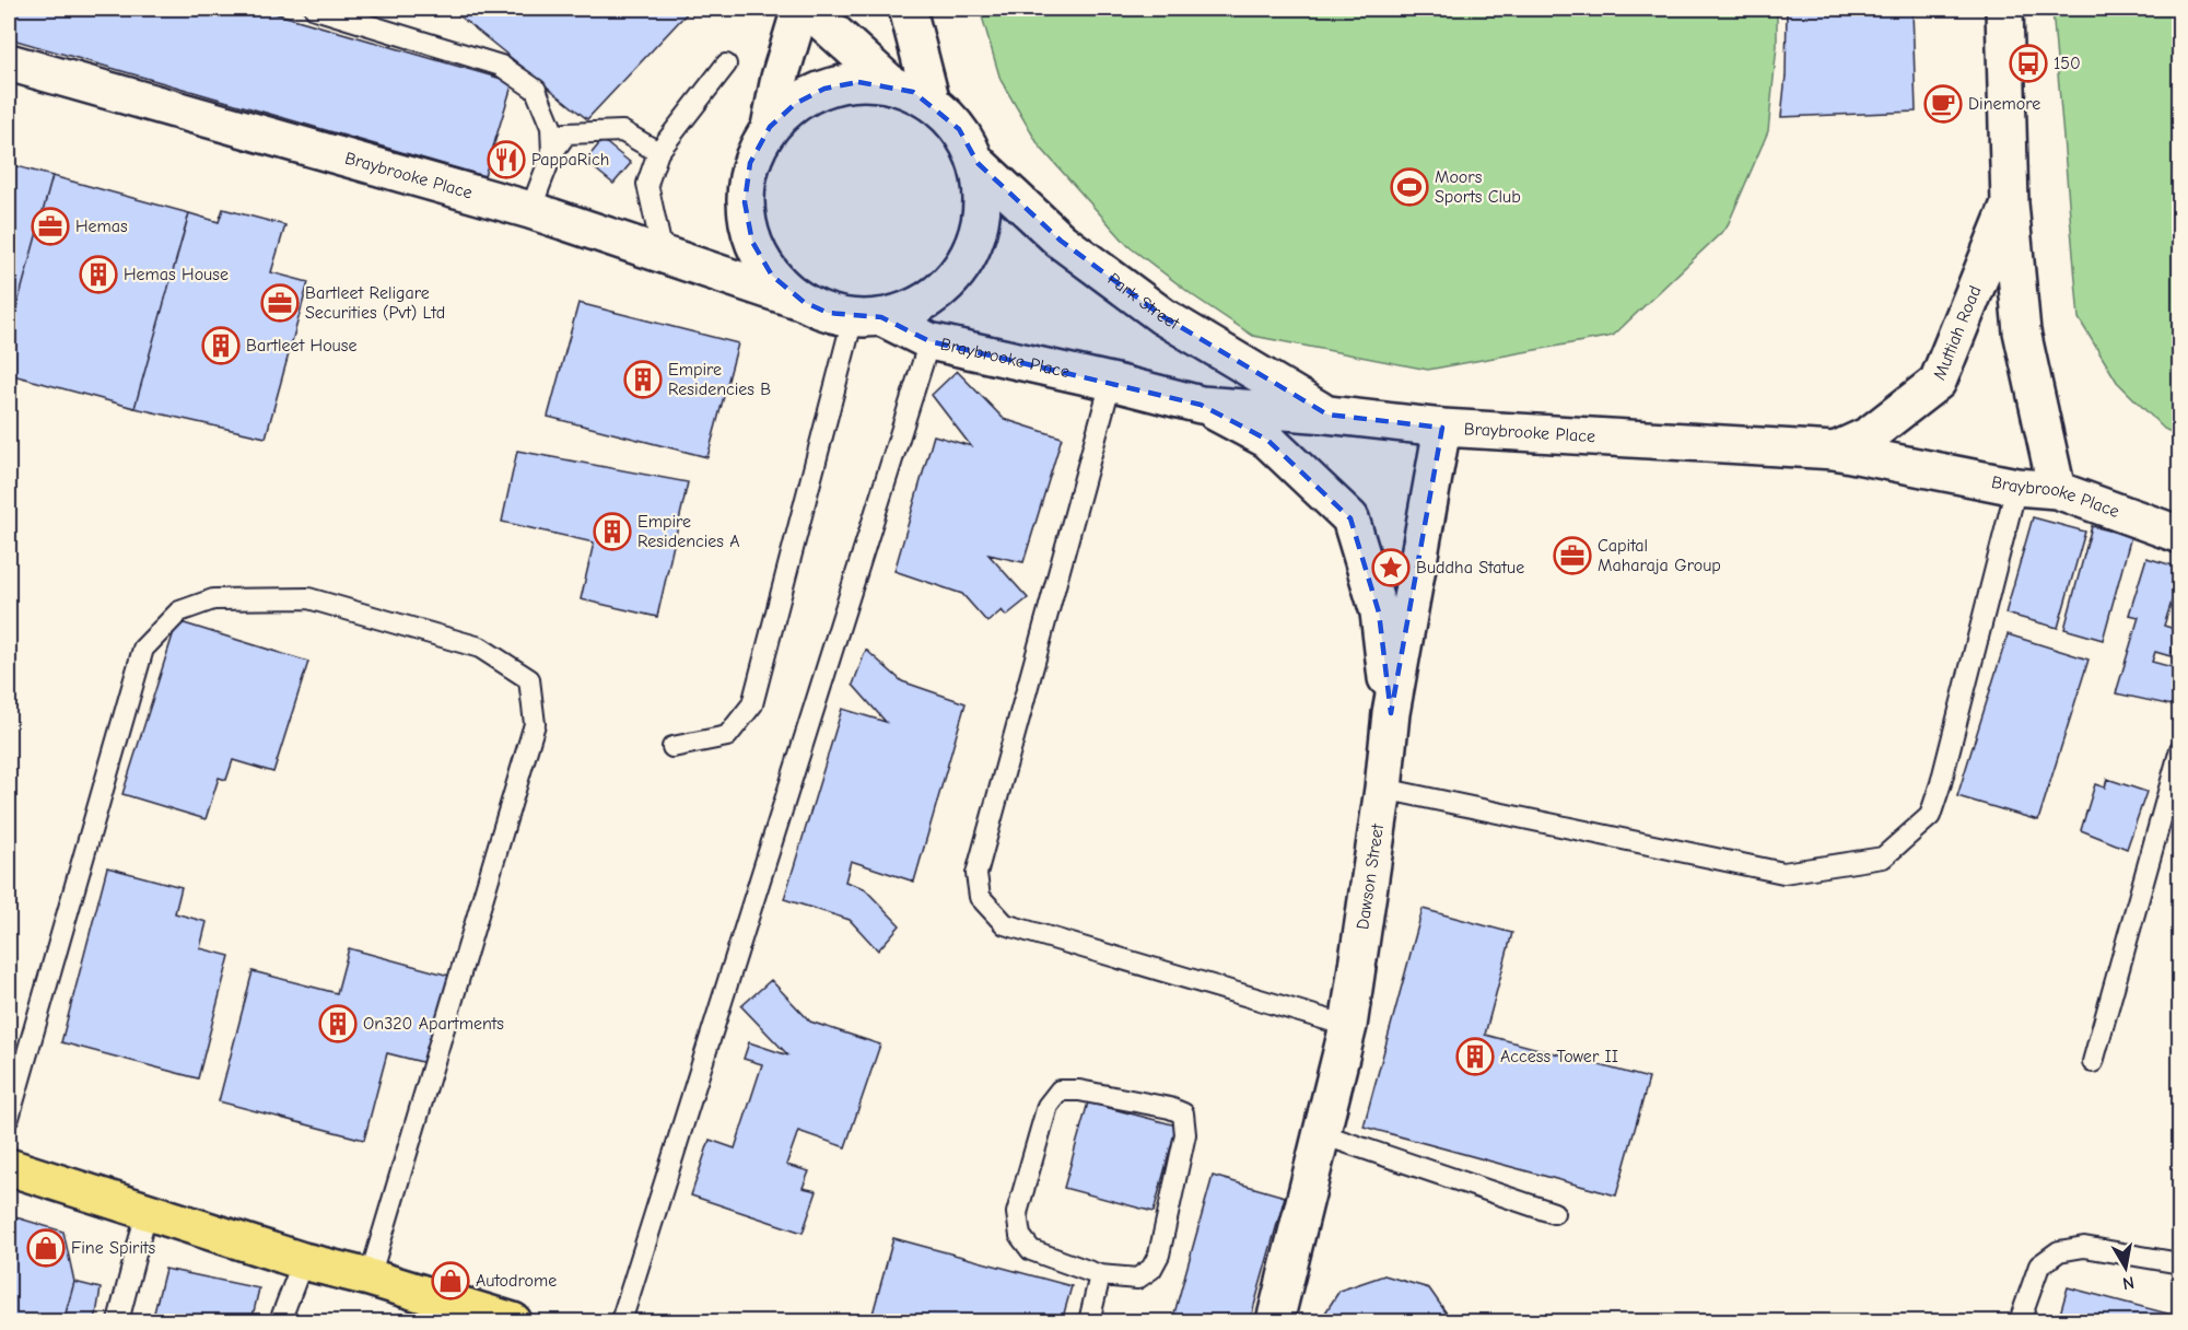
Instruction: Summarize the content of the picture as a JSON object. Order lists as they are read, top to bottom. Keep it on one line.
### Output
{"streets":{"street":["Braybrooke Place","Park Street","Muttiah Road","Dawson Street"]},"crossings":[["Braybrooke Place","Park Street"],["Braybrooke Place","Muttiah Road"],["Braybrooke Place","Dawson Street"]],"places":{"bus stop":["150"],"cafe":["Dinemore"],"restaurant":["PappaRich"],"sports":["Moors Sports Club"],"office":["Hemas","Bartleet Religare Securities (Pvt) Ltd","Capital Maharaja Group"],"building":["Hemas House","Bartleet House","Empire Residencies B","Empire Residencies A","On320 Apartments","Access Tower II"],"place":["Buddha Statue"],"shop":["Fine Spirits","Autodrome"]},"north":"bottom"}
